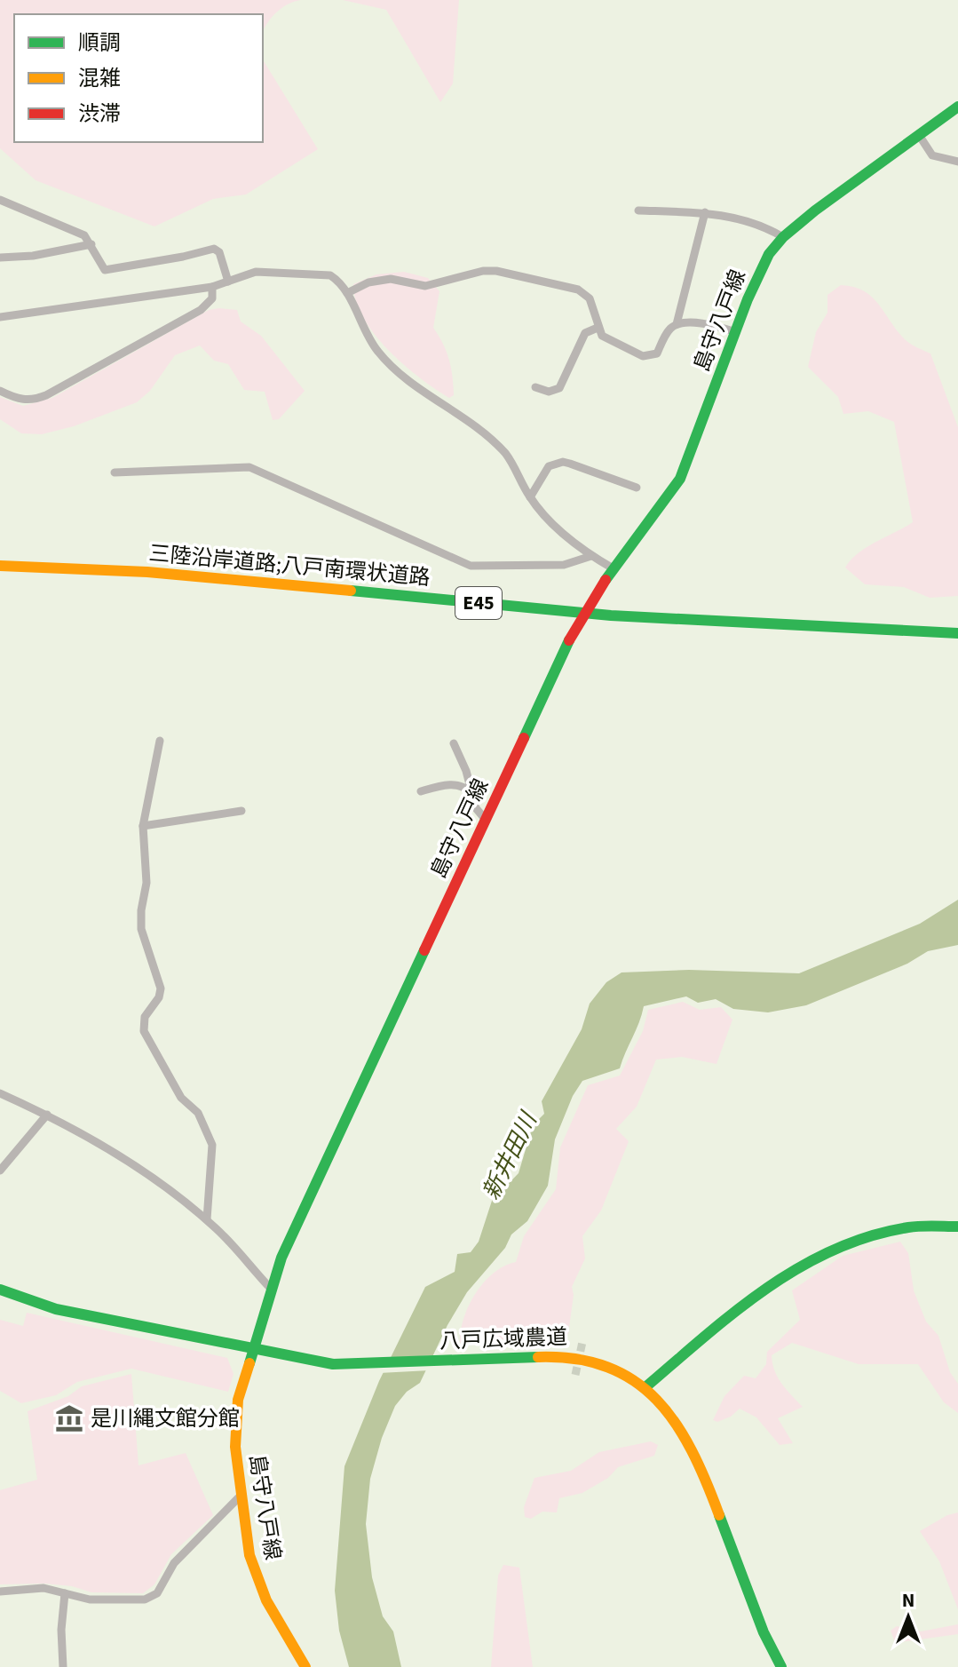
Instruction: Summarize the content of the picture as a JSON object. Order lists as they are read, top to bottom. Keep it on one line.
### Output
{"streets":{"main road":["島守八戸線","三陸沿岸道路;八戸南環状道路","E45","八戸広域農道"]},"crossings":[["島守八戸線","八戸広域農道"]],"water":["新井田川"],"places":{"museum":["是川縄文館分館"]},"legend":["順調","混雑","渋滞"],"north":"top"}
